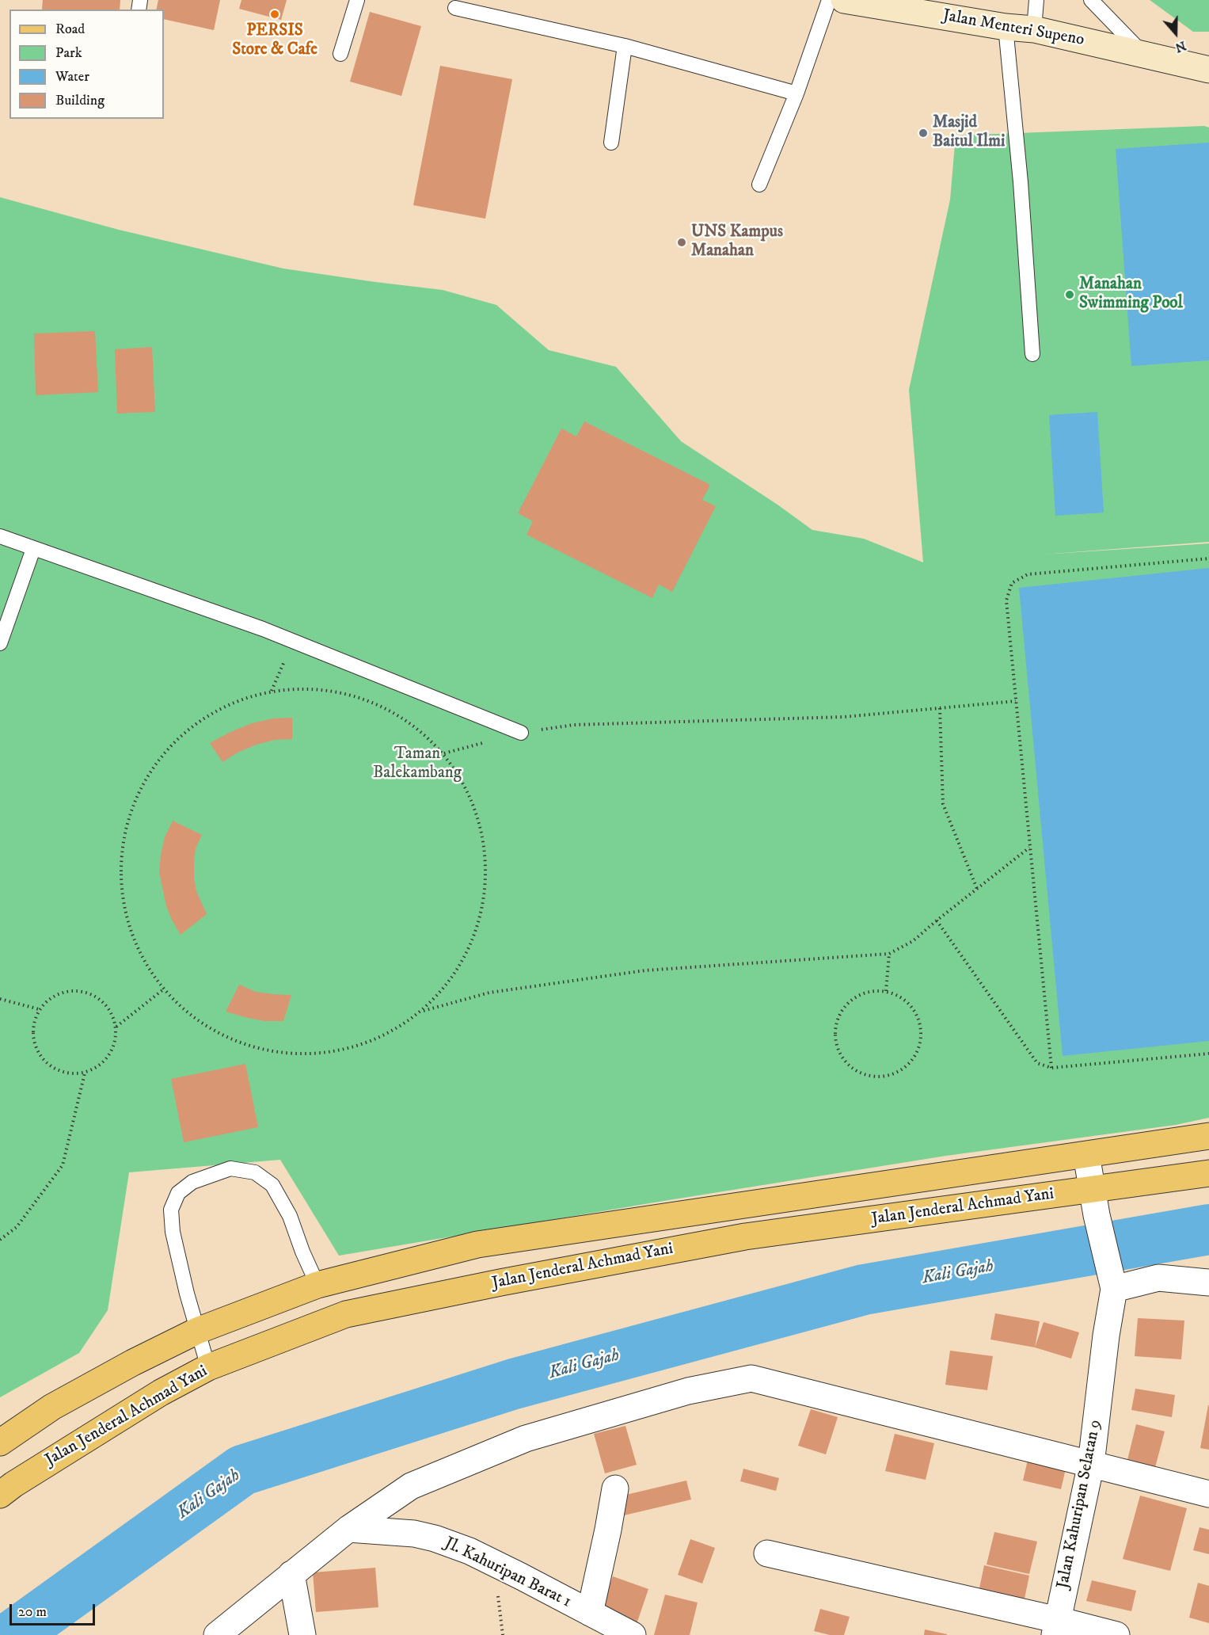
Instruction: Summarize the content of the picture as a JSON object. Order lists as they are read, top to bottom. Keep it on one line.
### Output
{"streets":{"main road":["Jalan Menteri Supeno","Jalan Jenderal Achmad Yani"],"street":["Jalan Kahuripan Selatan 9","Jl. Kahuripan Barat 1"]},"water":["Kali Gajah"],"parks":["Taman Balekambang"],"places":["PERSIS Store & Cafe","Masjid Baitul Ilmi","UNS Kampus Manahan","Manahan Swimming Pool"],"legend":["Road","Park","Water","Building"],"scale_bar":"20 m","north":"bottom"}
